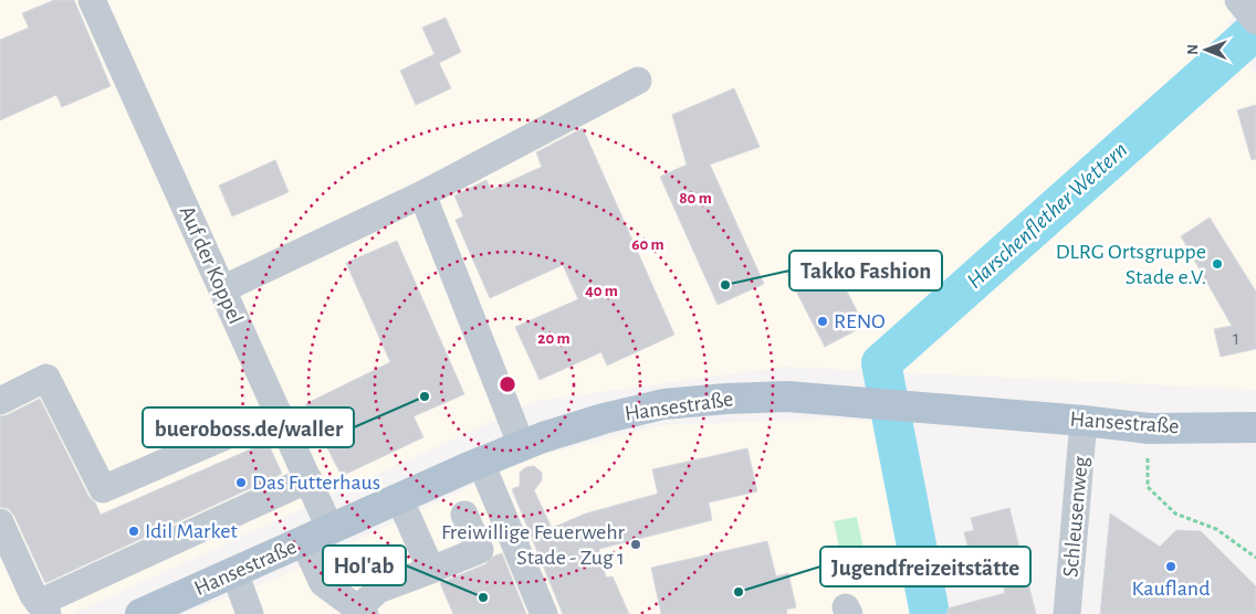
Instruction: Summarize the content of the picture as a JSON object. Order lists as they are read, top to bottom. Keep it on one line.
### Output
{"streets":{"main road":["Hansestraße"],"street":["Auf der Koppel","Schleusenweg"]},"crossings":[["Auf der Koppel","Hansestraße"],["Hansestraße","Schleusenweg"]],"water":["Harschenflether Wettern"],"places":["DLRG Ortsgruppe Stade e.V.","Takko Fashion","RENO","bueroboss.de/waller","Das Futterhaus","Idil Market","Freiwillige Feuerwehr Stade - Zug 1","Kaufland","Jugendfreizeitstätte","Hol'ab"],"house_numbers":["1"],"north":"left","rings":["80 m","60 m","40 m","20 m"]}
